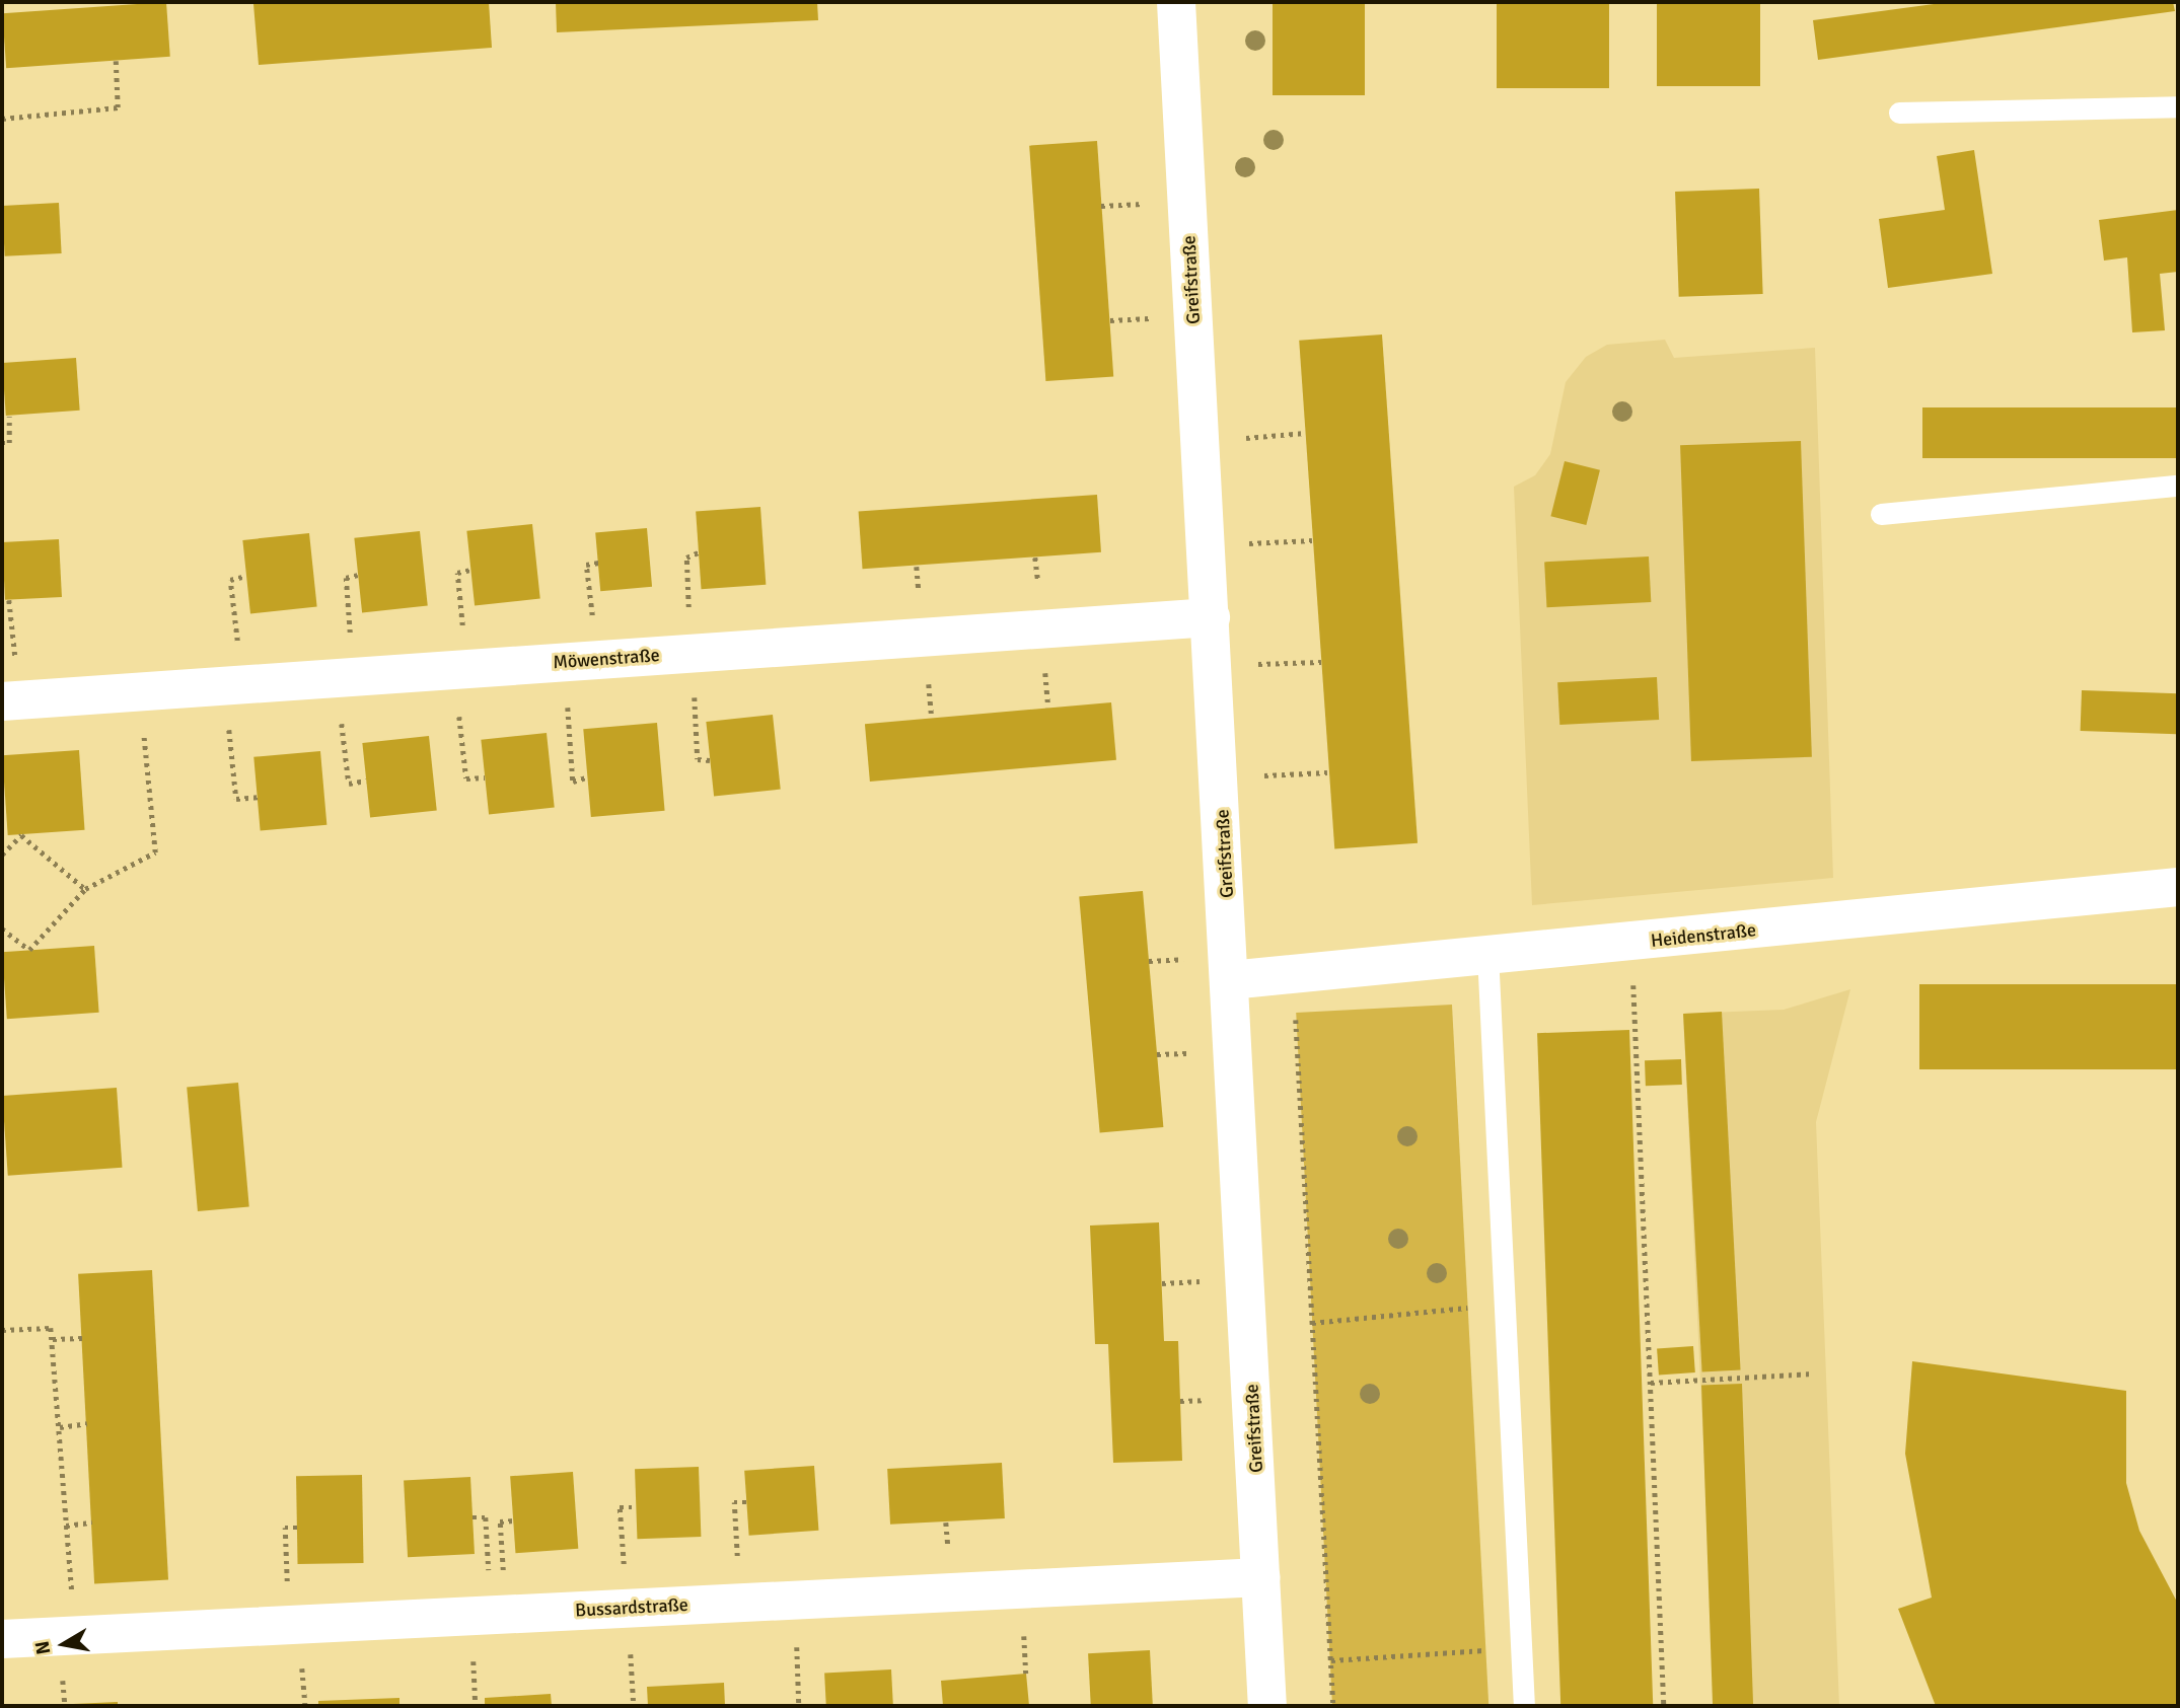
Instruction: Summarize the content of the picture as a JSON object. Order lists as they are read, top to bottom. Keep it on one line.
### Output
{"streets":{"street":["Greifstraße","Möwenstraße","Heidenstraße","Bussardstraße"]},"crossings":[["Greifstraße","Möwenstraße"],["Greifstraße","Heidenstraße"],["Greifstraße","Bussardstraße"]],"north":"left"}
